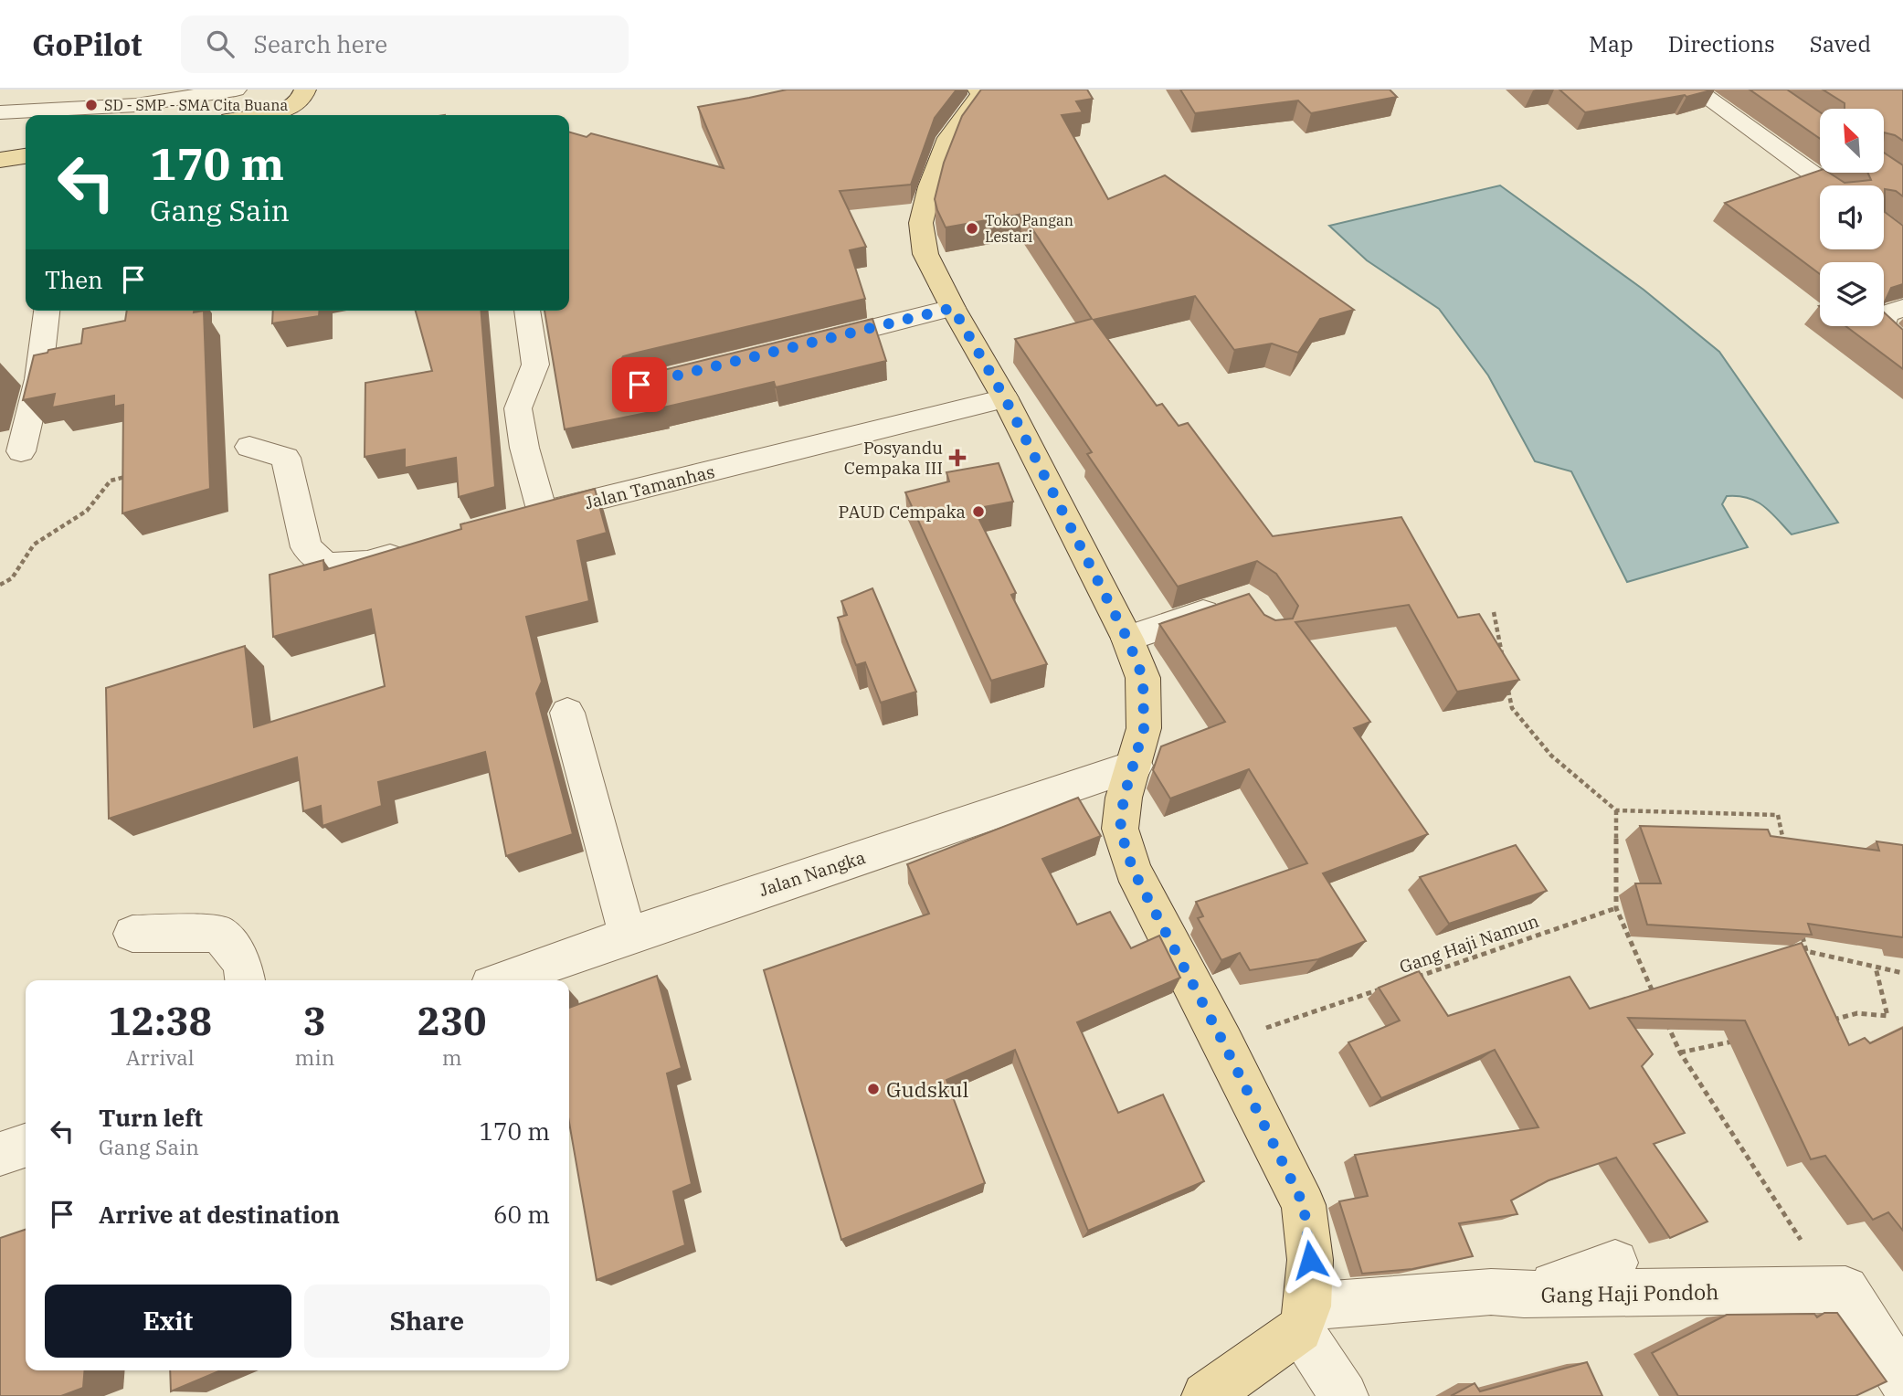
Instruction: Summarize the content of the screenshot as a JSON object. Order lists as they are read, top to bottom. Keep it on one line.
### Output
{"streets":{"street":["Jalan Tamanhas","Jalan Nangka","Gang Haji Pondoh"],"path":["Gang Haji Namun"]},"places":{"other":["SD - SMP - SMA Cita Buana","Toko Pangan Lestari","PAUD Cempaka","Gudskul"],"health":["Posyandu Cempaka III"]},"north":"top left","page":{"header":"GoPilot","search":"Search here","nav":["Map","Directions","Saved"],"turn":["170 m","Gang Sain"],"then":"Then","eta":["12:38","Arrival","3","min","230","m"],"list":[{"name":"Turn left","note":"Gang Sain","value":"170 m"},{"name":"Arrive at destination","value":"60 m"}],"buttons":["Exit","Share"]}}
